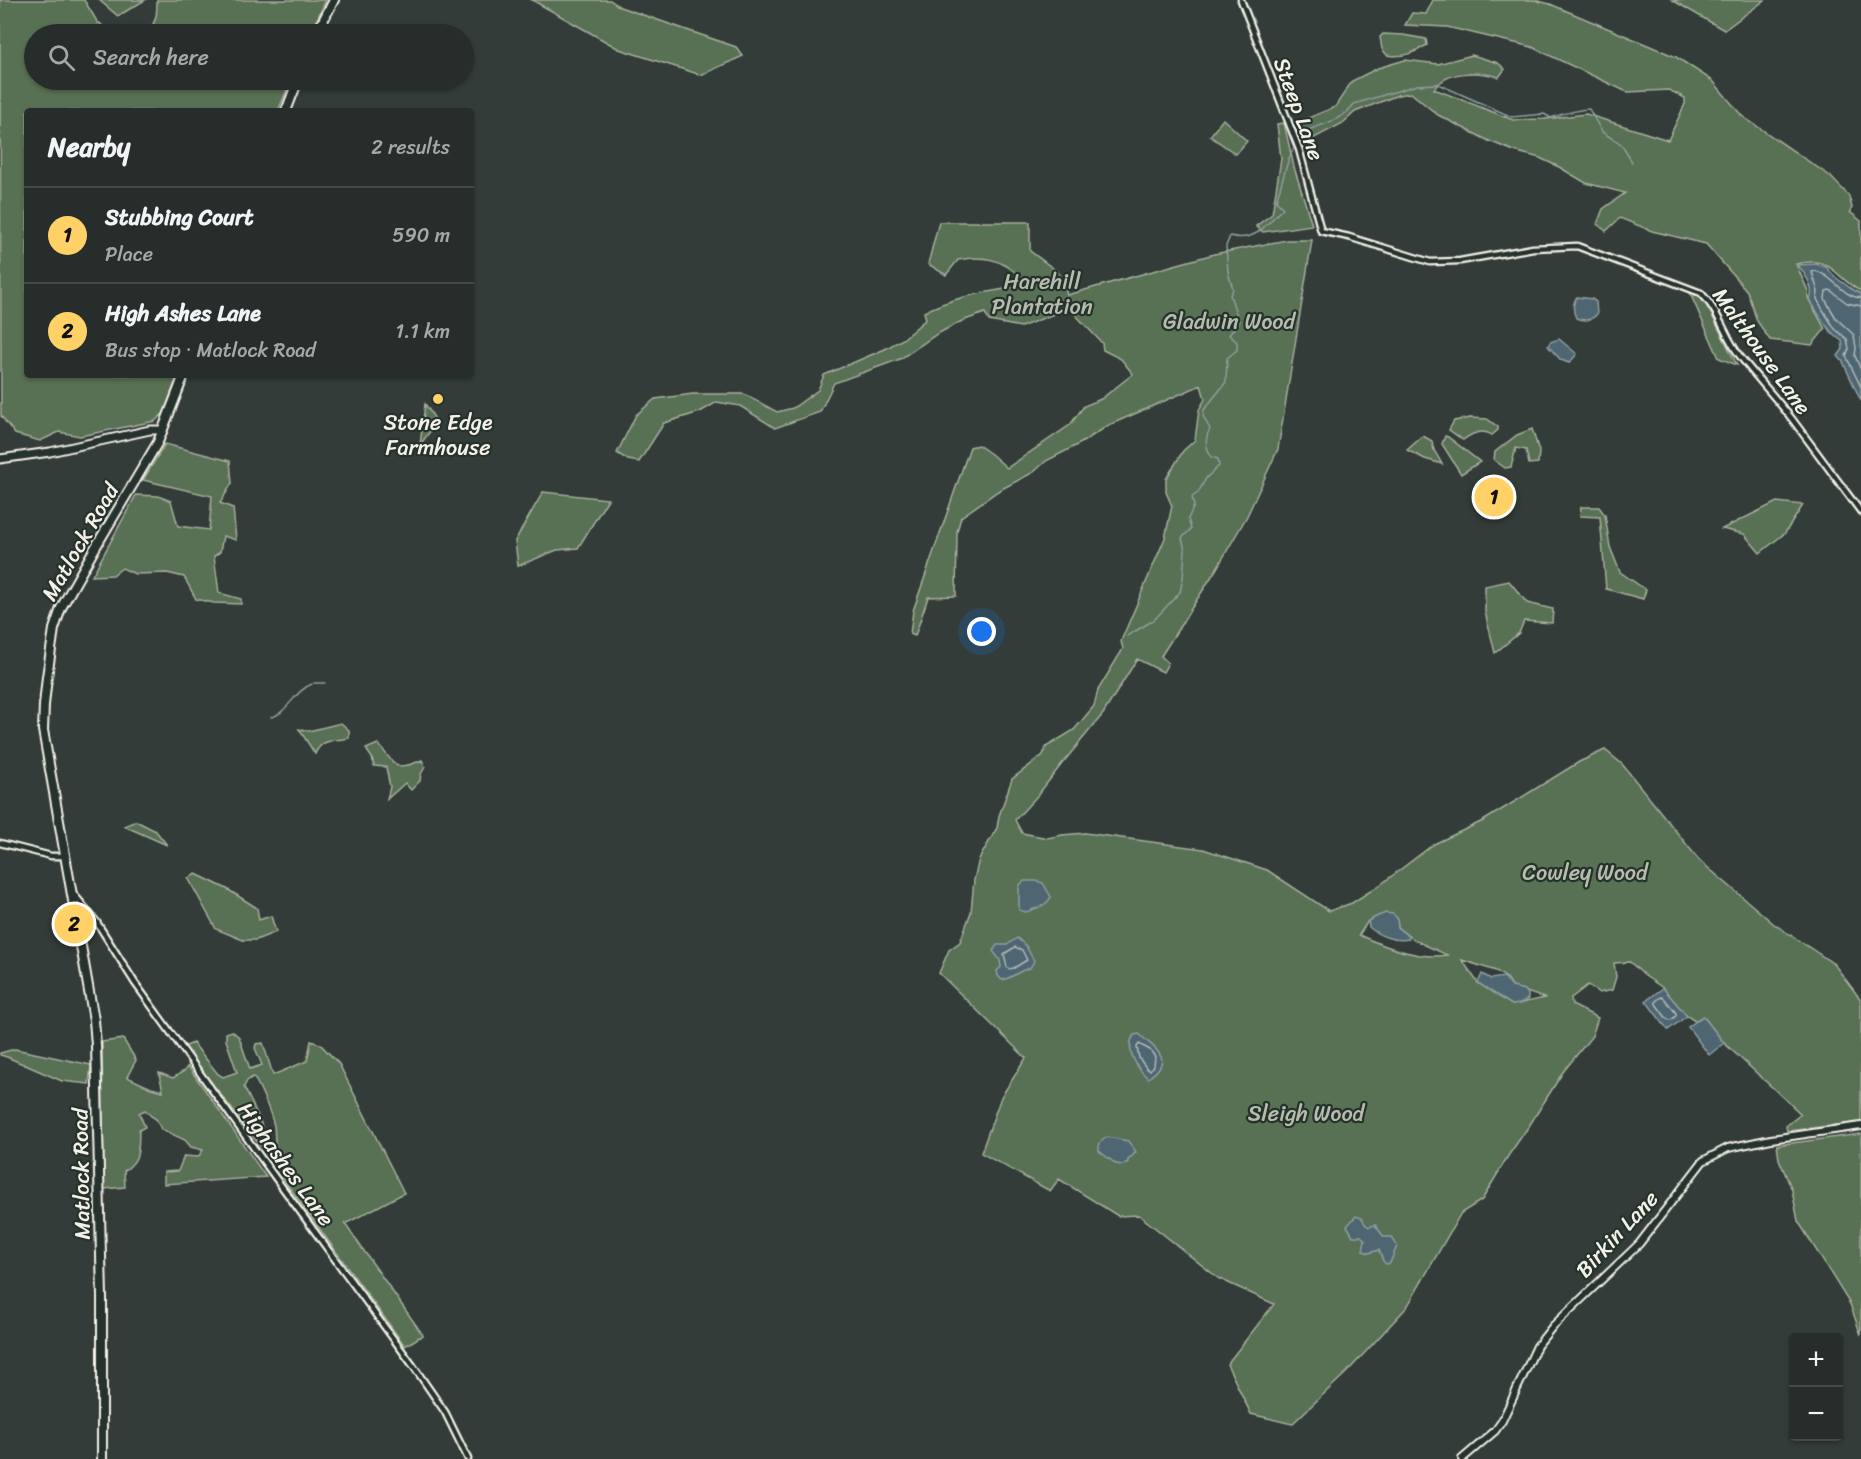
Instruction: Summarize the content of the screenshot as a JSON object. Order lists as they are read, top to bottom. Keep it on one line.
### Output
{"streets":{"main road":["Matlock Road"],"street":["Steep Lane","Malthouse Lane","Highashes Lane","Birkin Lane"]},"crossings":[["Steep Lane","Malthouse Lane"],["Matlock Road","Highashes Lane"]],"parks":["Harehill Plantation","Gladwin Wood","Cowley Wood","Sleigh Wood"],"places":["Stone Edge Farmhouse"],"page":{"search":"Search here","heading":["Nearby","2 results"],"list":[{"mark":"1","name":"Stubbing Court","note":"Place","value":"590 m"},{"mark":"2","name":"High Ashes Lane","note":"Bus stop · Matlock Road","value":"1.1 km"}],"pins":["1","2"],"map_buttons":["+","−"]}}
